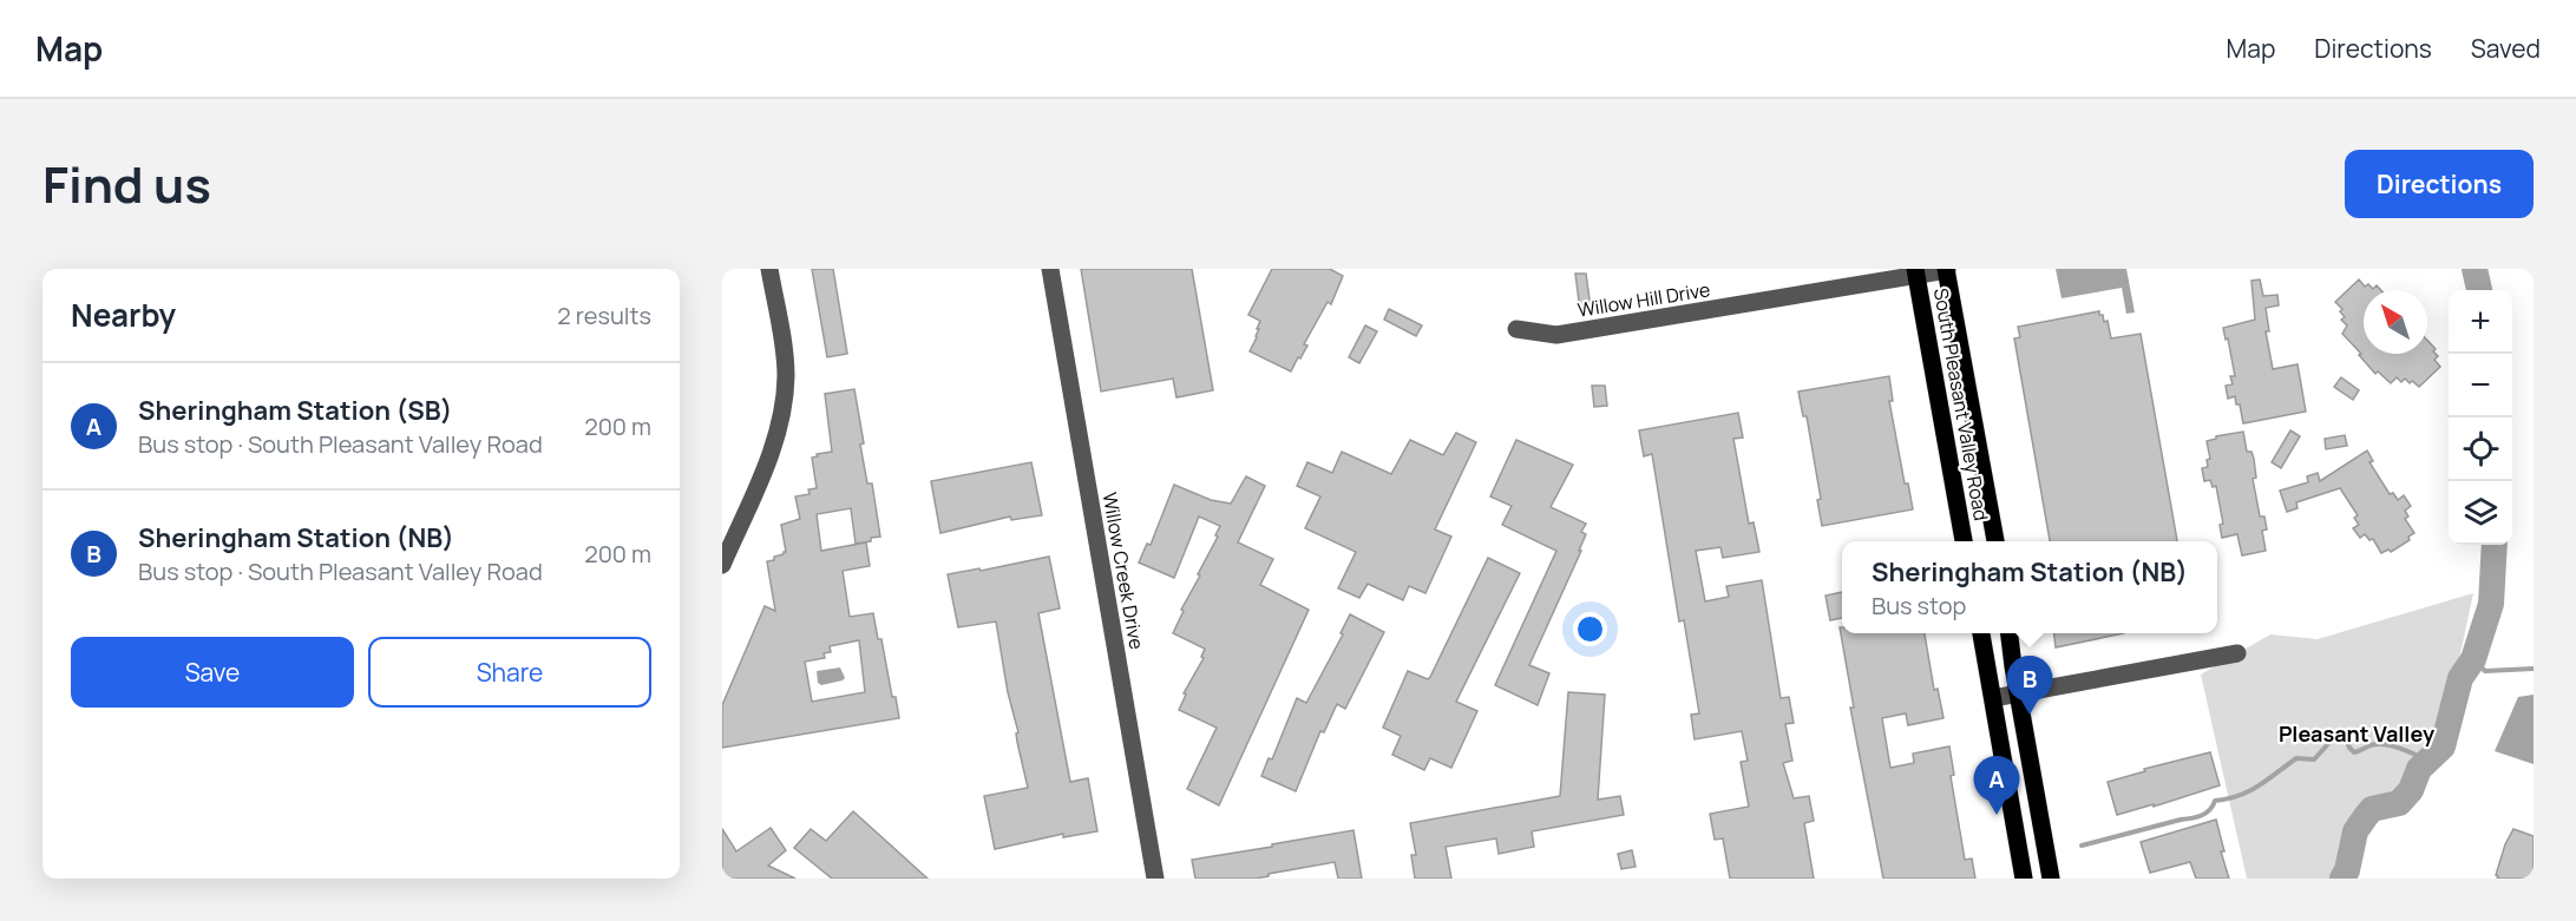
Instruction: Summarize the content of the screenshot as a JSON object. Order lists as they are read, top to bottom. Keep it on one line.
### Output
{"streets":{"main road":["South Pleasant Valley Road"],"street":["Willow Hill Drive","Willow Creek Drive"]},"crossings":[["Willow Hill Drive","South Pleasant Valley Road"]],"districts":["Pleasant Valley"],"north":"top left","page":{"header":"Map","nav":["Map","Directions","Saved"],"title":"Find us","buttons":["Directions",["Save","Share"]],"heading":["Nearby","2 results"],"map_buttons":["+","−"],"list":[{"mark":"A","name":"Sheringham Station (SB)","note":"Bus stop · South Pleasant Valley Road","value":"200 m"},{"mark":"B","name":"Sheringham Station (NB)","note":"Bus stop · South Pleasant Valley Road","value":"200 m"}],"popup":["Sheringham Station (NB)","Bus stop"],"pins":["B","A"]}}
